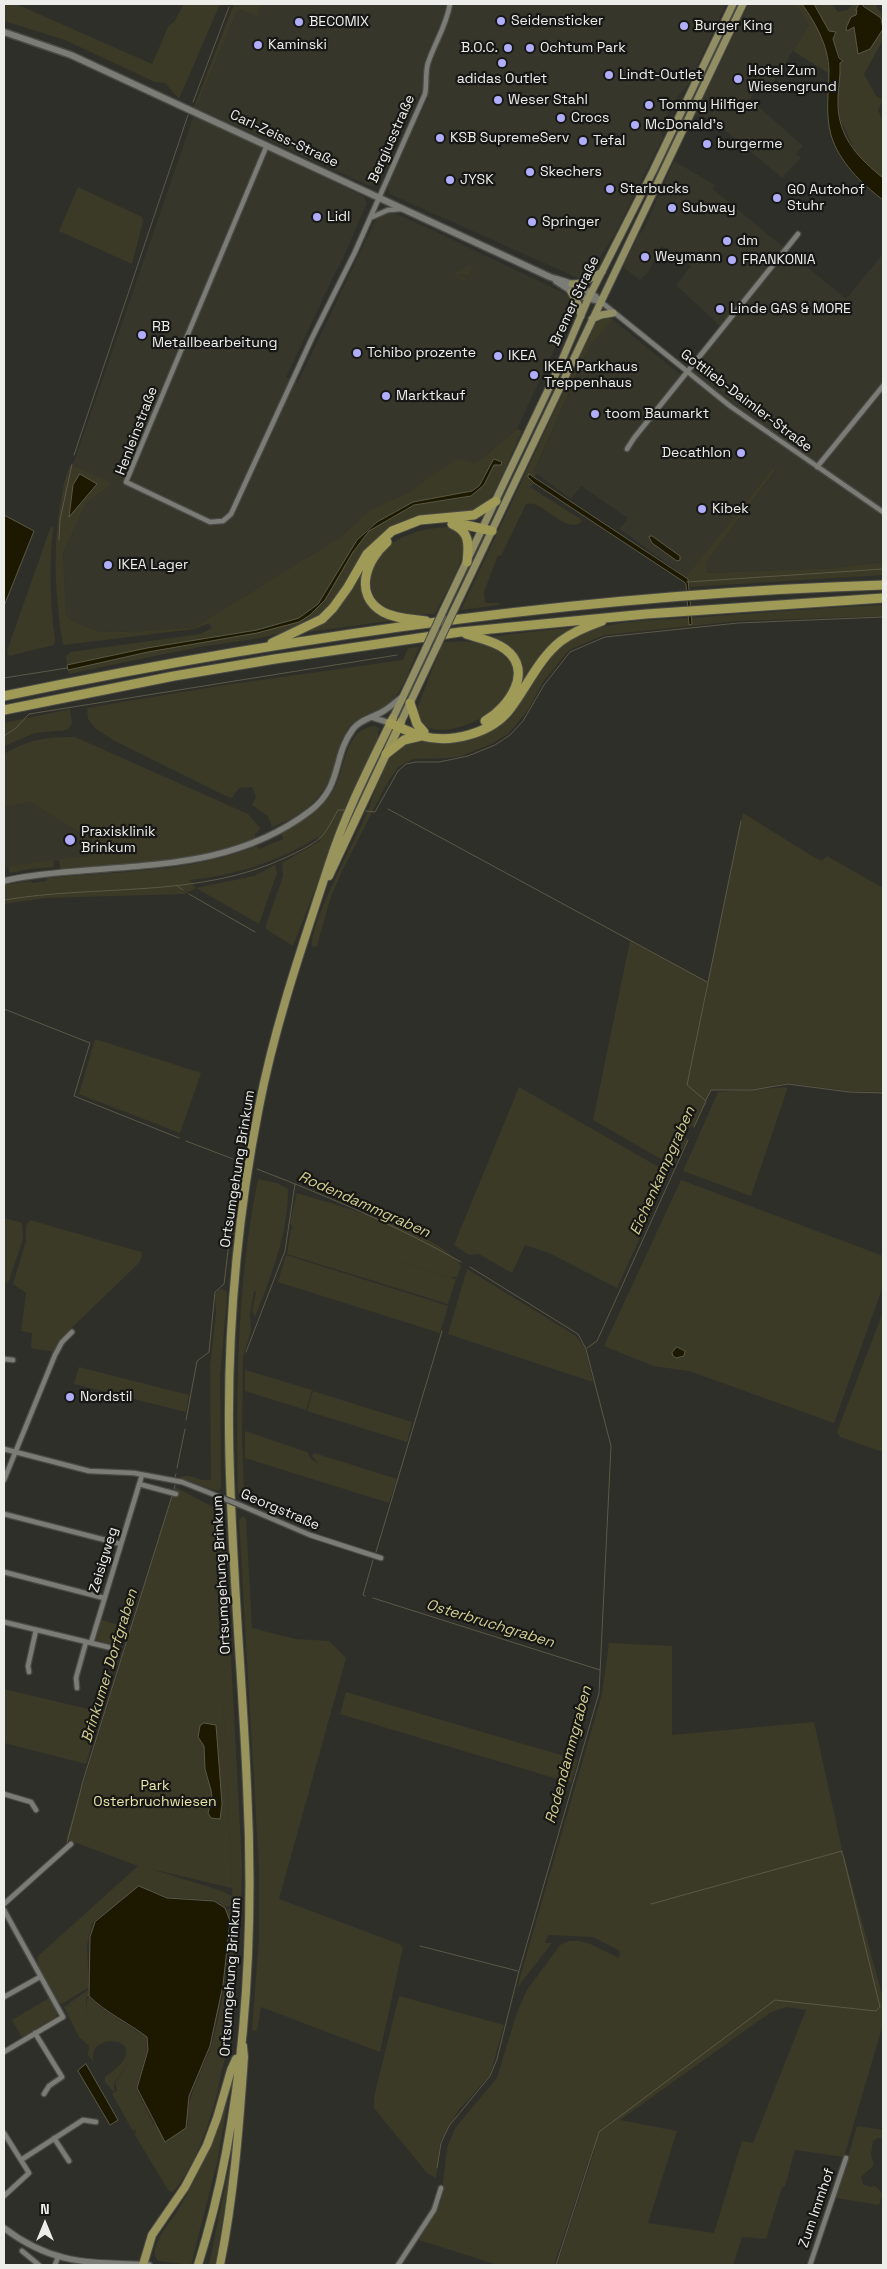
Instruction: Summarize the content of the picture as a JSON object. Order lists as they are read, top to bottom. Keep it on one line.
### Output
{"streets":{"highway":["Ortsumgehung Brinkum"],"main road":["Carl-Zeiss-Straße","Bremer Straße"],"street":["Bergiusstraße","Gottlieb-Daimler-Straße","Henleinstraße","Georgstraße","Zeisigweg","Zum Immhof"]},"crossings":[["Carl-Zeiss-Straße","Bergiusstraße"],["Carl-Zeiss-Straße","Bremer Straße"],["Carl-Zeiss-Straße","Gottlieb-Daimler-Straße"],["Carl-Zeiss-Straße","Henleinstraße"],["Bergiusstraße","Henleinstraße"],["Bremer Straße","Gottlieb-Daimler-Straße"],["Bremer Straße","Ortsumgehung Brinkum"]],"water":["Eichenkampgraben","Rodendammgraben","Osterbruchgraben","Brinkumer Dorfgraben"],"parks":["Park Osterbruchwiesen"],"places":["Seidensticker","BECOMIX","Burger King","Kaminski","B.O.C.","Ochtum Park","adidas Outlet","Lindt-Outlet","Hotel Zum Wiesengrund","Weser Stahl","Tommy Hilfiger","Crocs","McDonald's","KSB SupremeServ","Tefal","burgerme","Skechers","JYSK","Starbucks","GO Autohof Stuhr","Subway","Lidl","Springer","dm","Weymann","FRANKONIA","Linde GAS & MORE","RB Metallbearbeitung","Tchibo prozente","IKEA","IKEA Parkhaus Treppenhaus","Marktkauf","toom Baumarkt","Decathlon","Kibek","IKEA Lager","Praxisklinik Brinkum","Nordstil"],"north":"top"}
